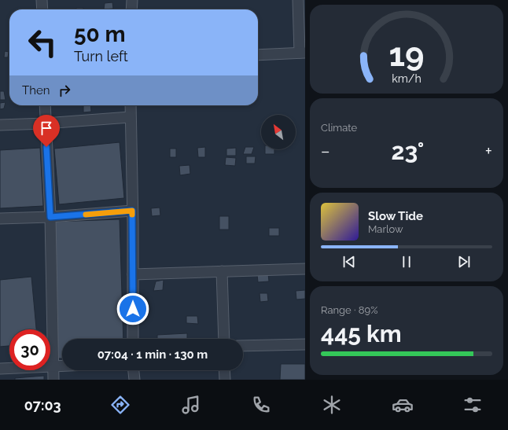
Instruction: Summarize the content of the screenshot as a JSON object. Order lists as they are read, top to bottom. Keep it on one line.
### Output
{"north":"top left","page":{"turn":["50 m","Turn left"],"then":"Then","tile":["Climate",["Range · 89%","445 km"]],"heat":["−","23°","+"],"song":["Slow Tide","Marlow"],"limit":"30","trip":"07:04 · 1 min · 130 m","tabs":"07:03","gauge":["19","km/h"]}}
